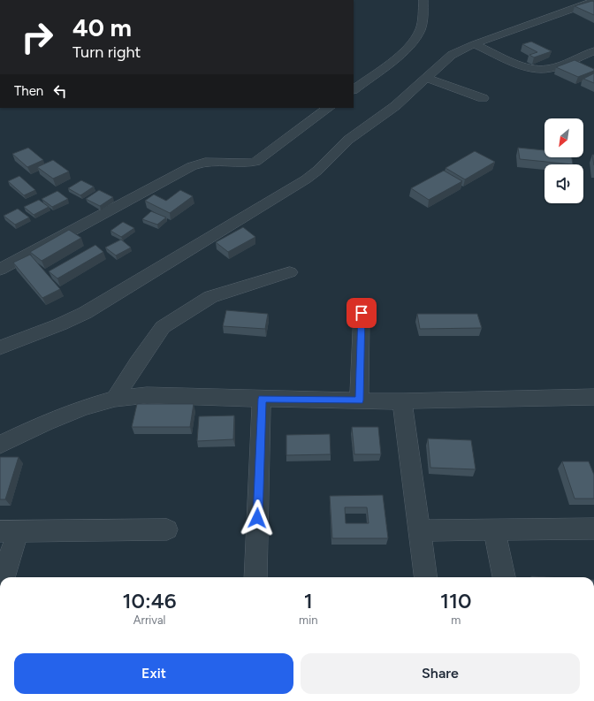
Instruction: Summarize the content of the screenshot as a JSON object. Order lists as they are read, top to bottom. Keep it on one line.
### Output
{"north":"bottom left","page":{"turn":["40 m","Turn right"],"then":"Then","eta":["10:46","Arrival","1","min","110","m"],"buttons":["Exit","Share"]}}
